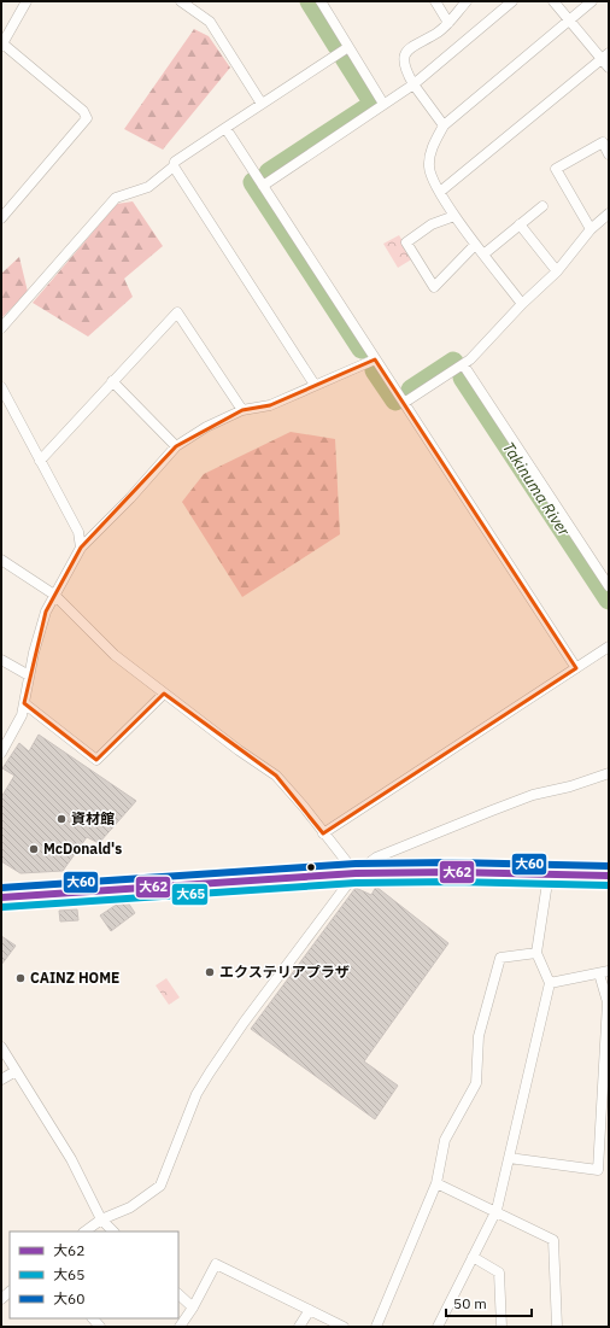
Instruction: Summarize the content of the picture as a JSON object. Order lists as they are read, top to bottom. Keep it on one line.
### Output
{"water":["Takinuma River"],"places":["資材館","McDonald's","エクステリアプラザ","CAINZ HOME"],"lines":["transit line 大60","transit line 大62","transit line 大65"],"legend":["大62","大65","大60"],"scale_bar":"50 m"}
